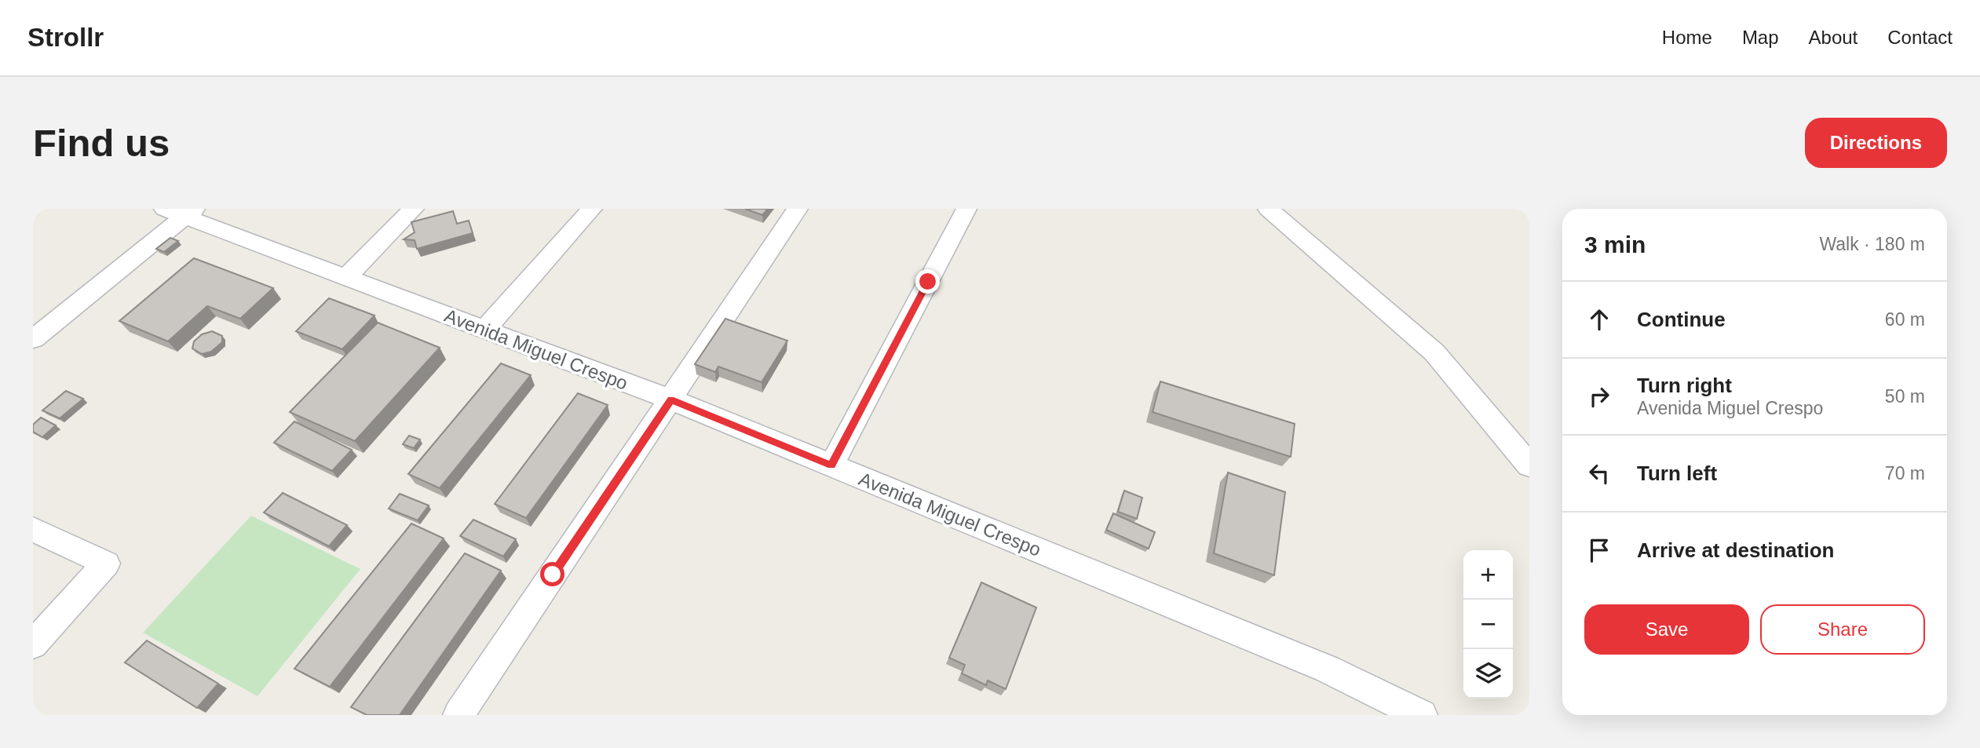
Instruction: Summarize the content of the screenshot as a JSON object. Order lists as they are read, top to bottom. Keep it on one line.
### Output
{"streets":{"street":["Avenida Miguel Crespo"]},"page":{"header":"Strollr","nav":["Home","Map","About","Contact"],"buttons":["Directions",["Save","Share"]],"title":"Find us","heading":["3 min","Walk · 180 m"],"list":[["Continue","60 m"],["Turn right","Avenida Miguel Crespo","50 m"],["Turn left","70 m"],"Arrive at destination"],"map_buttons":["+","−"]}}
